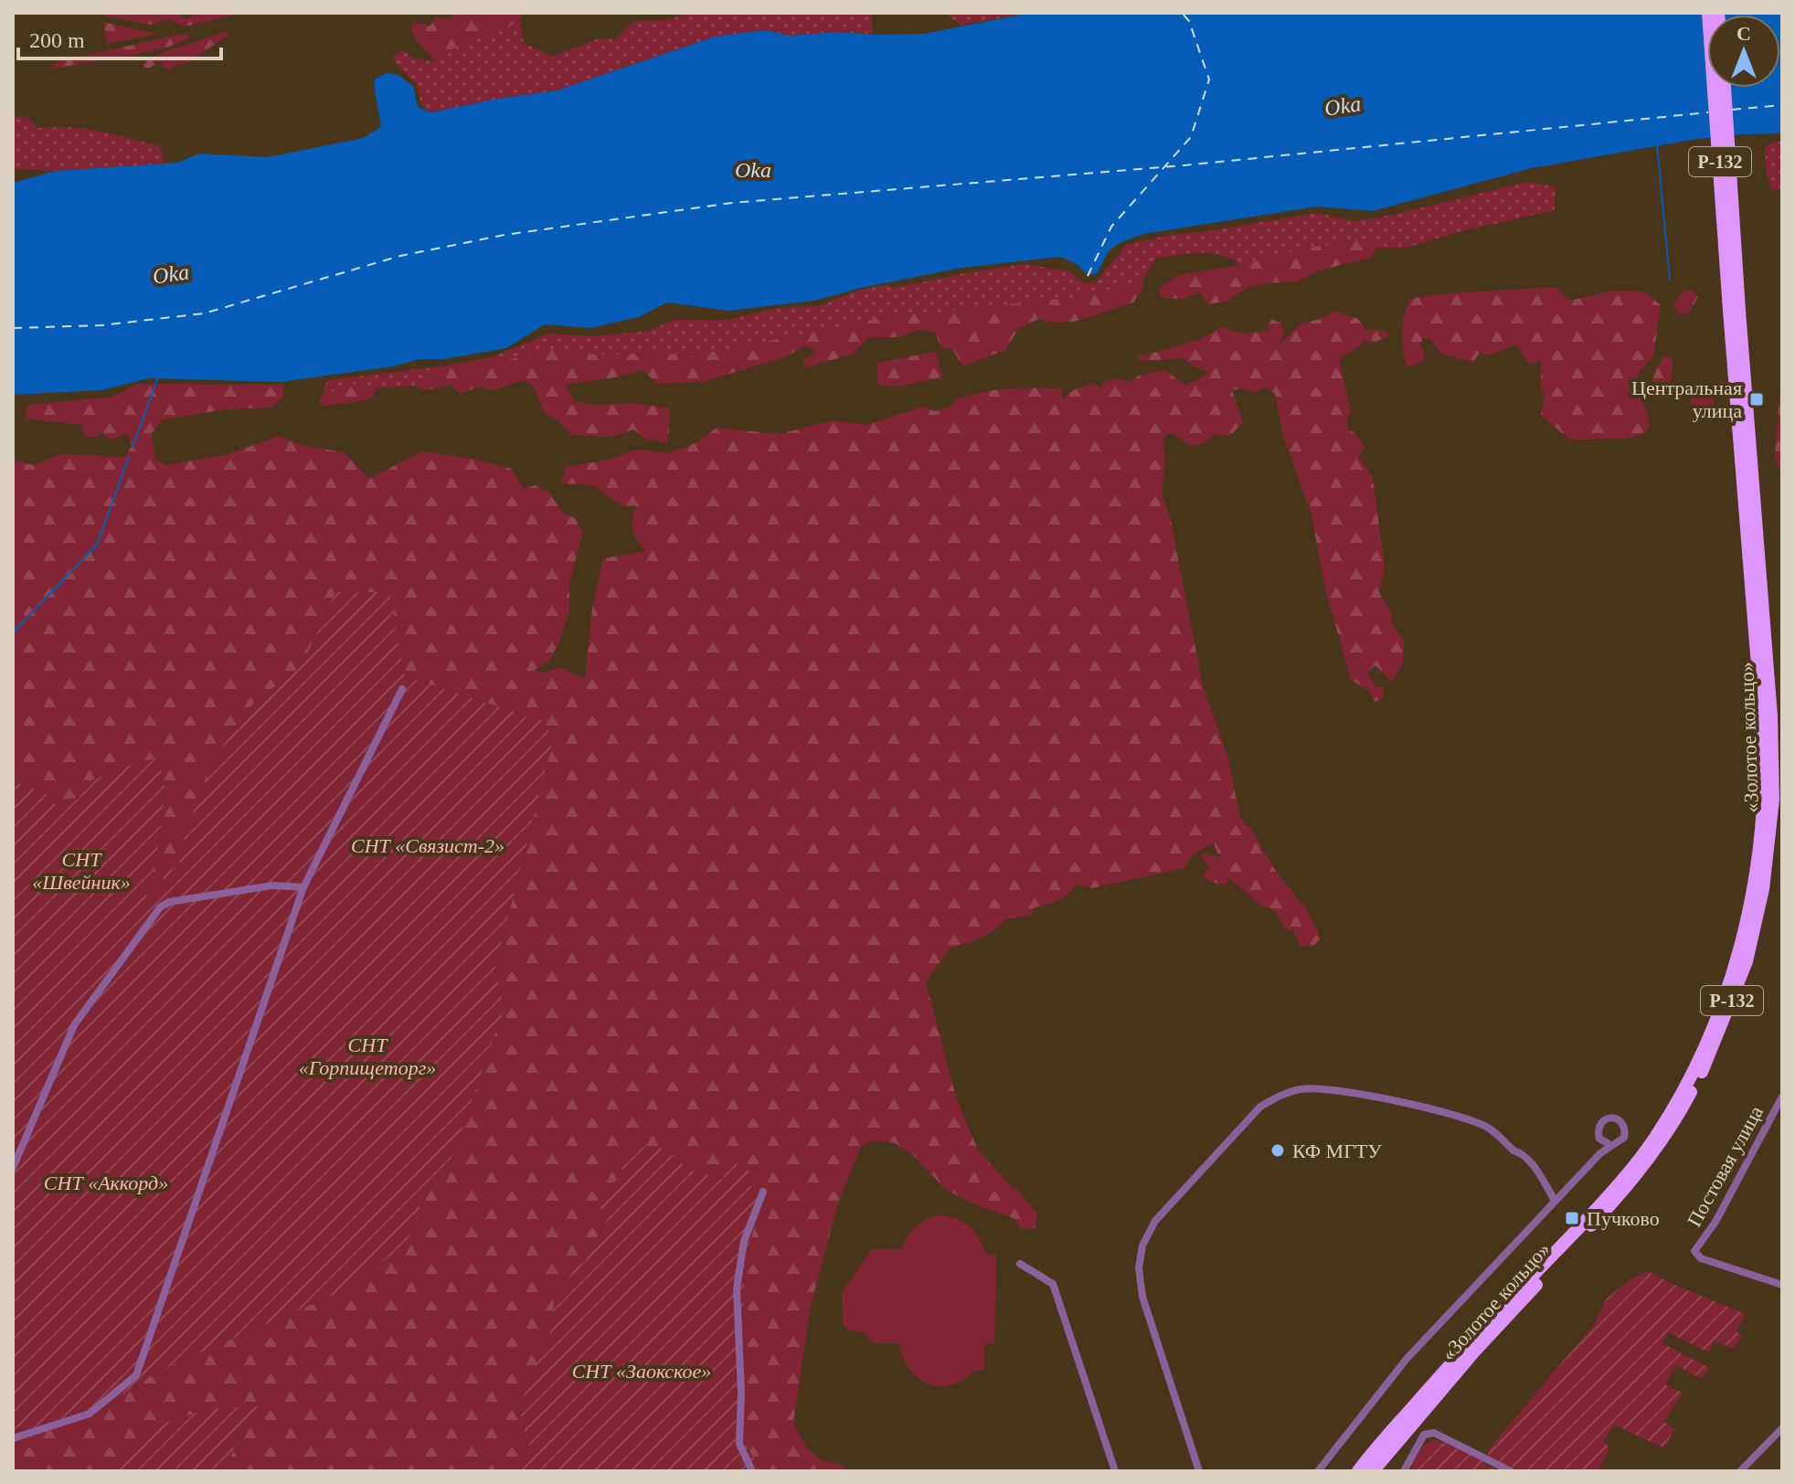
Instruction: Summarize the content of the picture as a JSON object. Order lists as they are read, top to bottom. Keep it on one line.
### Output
{"streets":{"highway":["Р-132","«Золотое кольцо»"],"street":["Постовая улица"]},"crossings":[["Р-132","«Золотое кольцо»"]],"water":["Oka"],"parks":["СНТ «Связист-2»","СНТ «Швейник»","СНТ «Горпищеторг»","СНТ «Аккорд»","СНТ «Заокское»"],"places":{"transit":["Центральная улица","Пучково"],"other":["КФ МГТУ"]},"scale_bar":"200 m","north":"top"}
